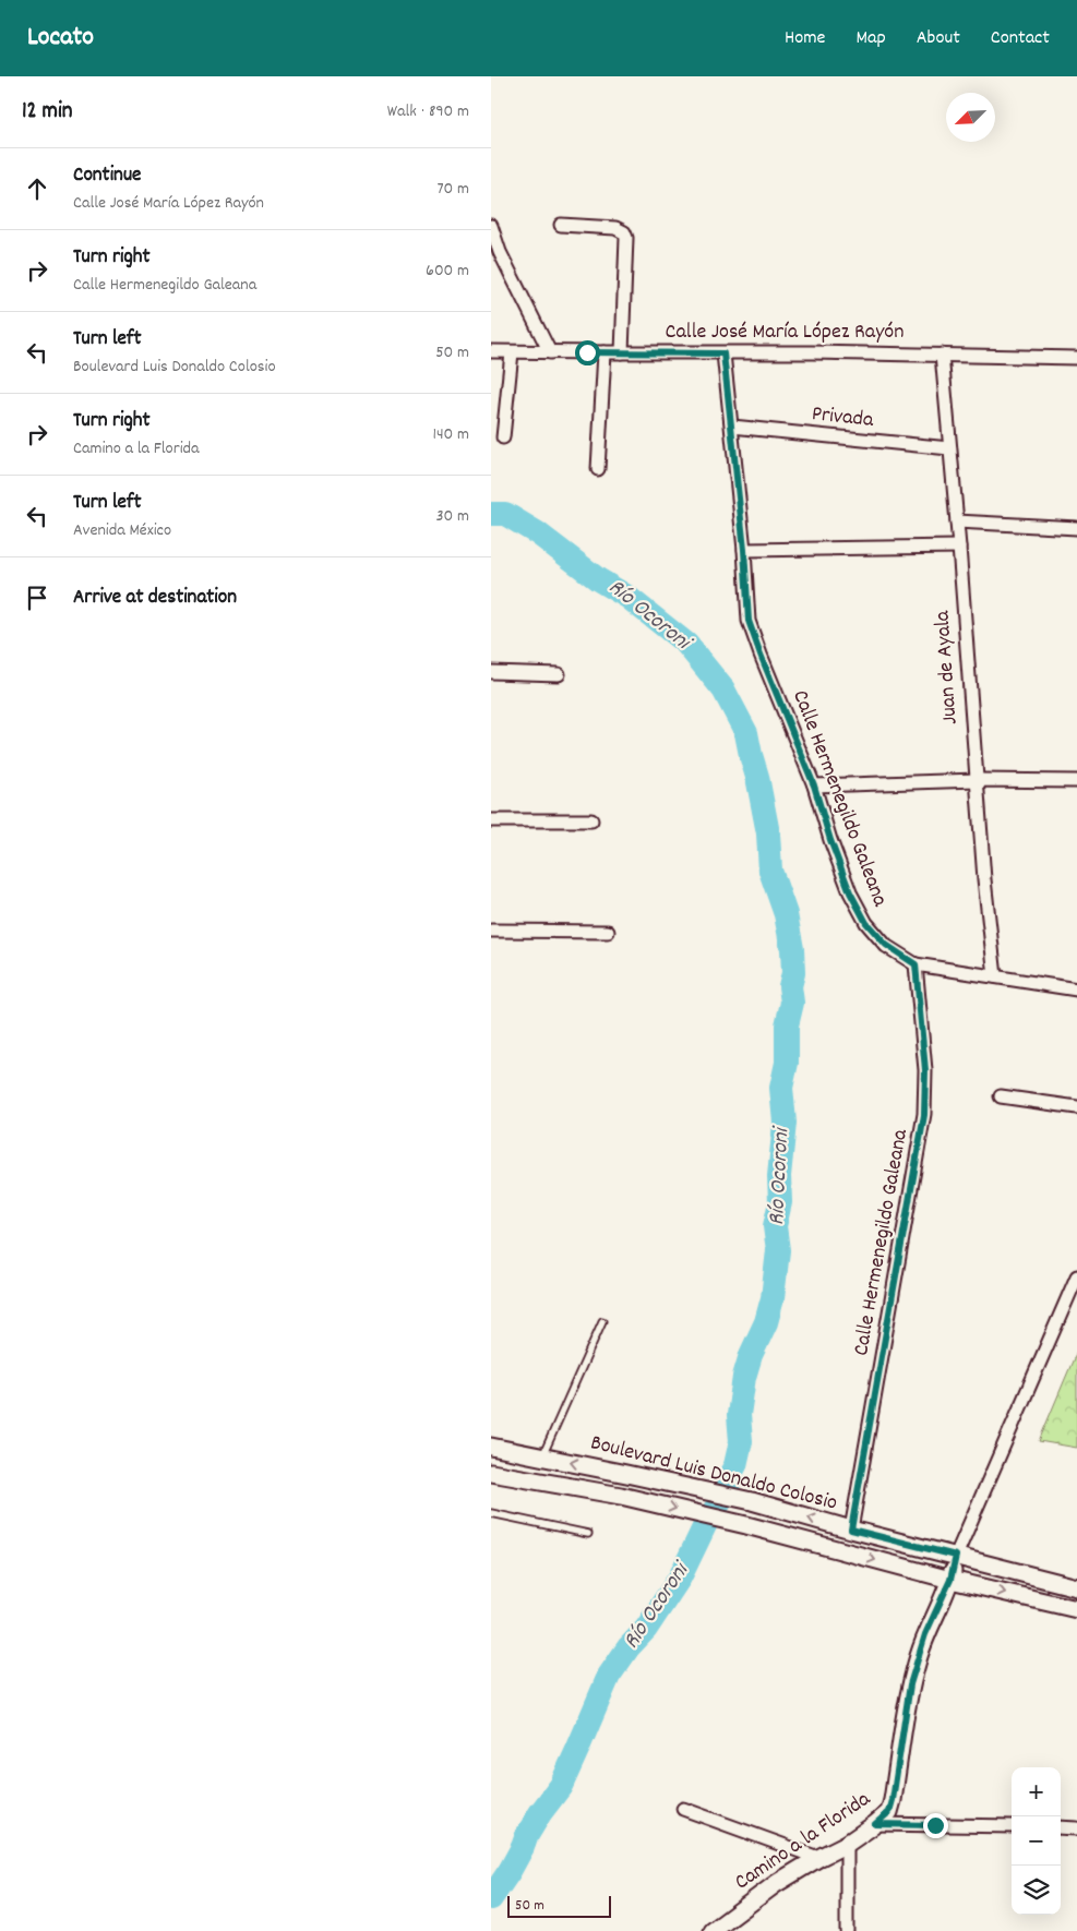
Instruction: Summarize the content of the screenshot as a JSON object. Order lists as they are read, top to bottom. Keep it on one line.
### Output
{"streets":{"main road":["Boulevard Luis Donaldo Colosio","Camino a la Florida"],"street":["Calle José María López Rayón","Privada","Juan de Ayala","Calle Hermenegildo Galeana"]},"crossings":[["Calle José María López Rayón","Juan de Ayala"],["Calle José María López Rayón","Calle Hermenegildo Galeana"],["Privada","Juan de Ayala"],["Privada","Calle Hermenegildo Galeana"],["Calle Hermenegildo Galeana","Boulevard Luis Donaldo Colosio"],["Boulevard Luis Donaldo Colosio","Camino a la Florida"]],"water":["Río Ocoroni"],"scale_bar":"50 m","north":"bottom left","page":{"header":"Locato","nav":["Home","Map","About","Contact"],"heading":["12 min","Walk · 890 m"],"list":[["Continue","Calle José María López Rayón","70 m"],["Turn right","Calle Hermenegildo Galeana","600 m"],["Turn left","Boulevard Luis Donaldo Colosio","50 m"],["Turn right","Camino a la Florida","140 m"],["Turn left","Avenida México","30 m"],"Arrive at destination"],"map_buttons":["+","−"],"scale":"50 m"}}
